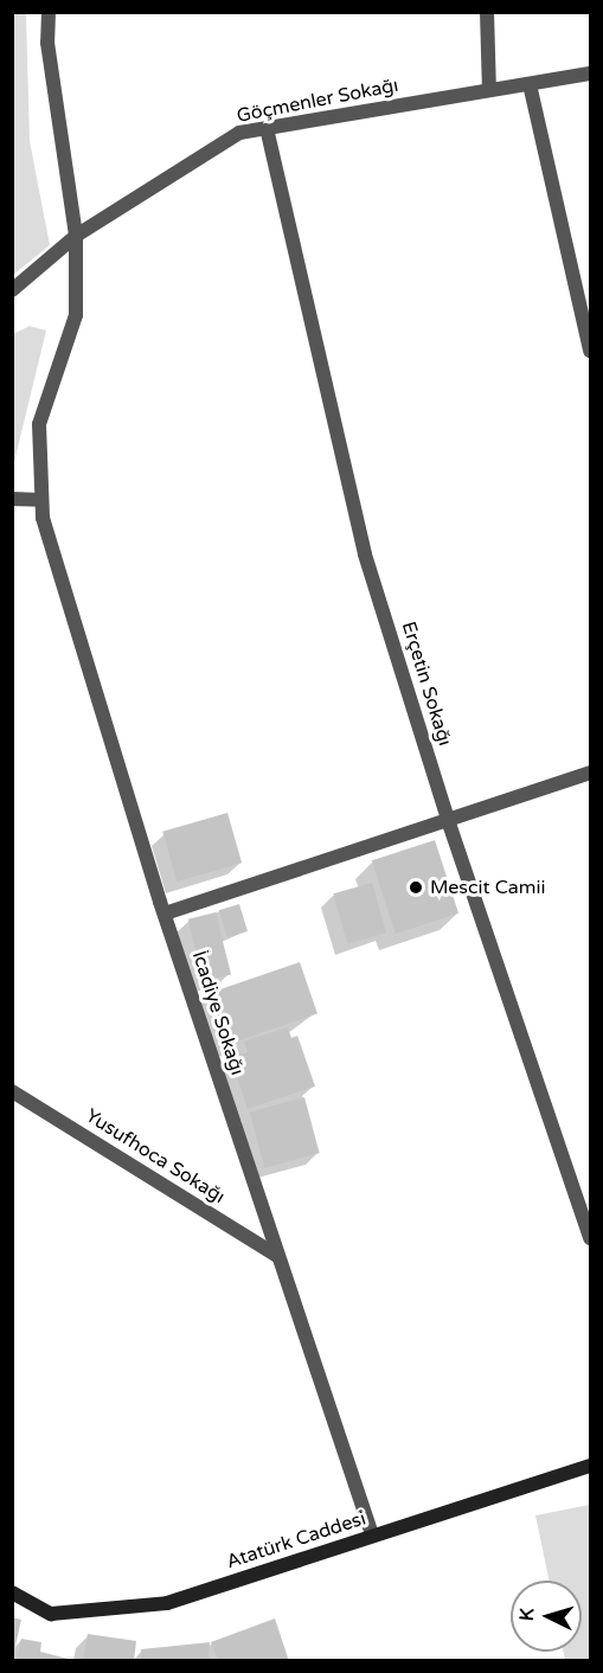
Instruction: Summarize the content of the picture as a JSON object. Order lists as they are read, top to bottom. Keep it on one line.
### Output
{"streets":{"main road":["Atatürk Caddesi"],"street":["Göçmenler Sokağı","Erçetin Sokağı","İcadiye Sokağı","Yusufhoca Sokağı"]},"crossings":[["Göçmenler Sokağı","Erçetin Sokağı"],["Göçmenler Sokağı","İcadiye Sokağı"],["İcadiye Sokağı","Yusufhoca Sokağı"],["İcadiye Sokağı","Atatürk Caddesi"]],"places":["Mescit Camii"],"north":"left"}
